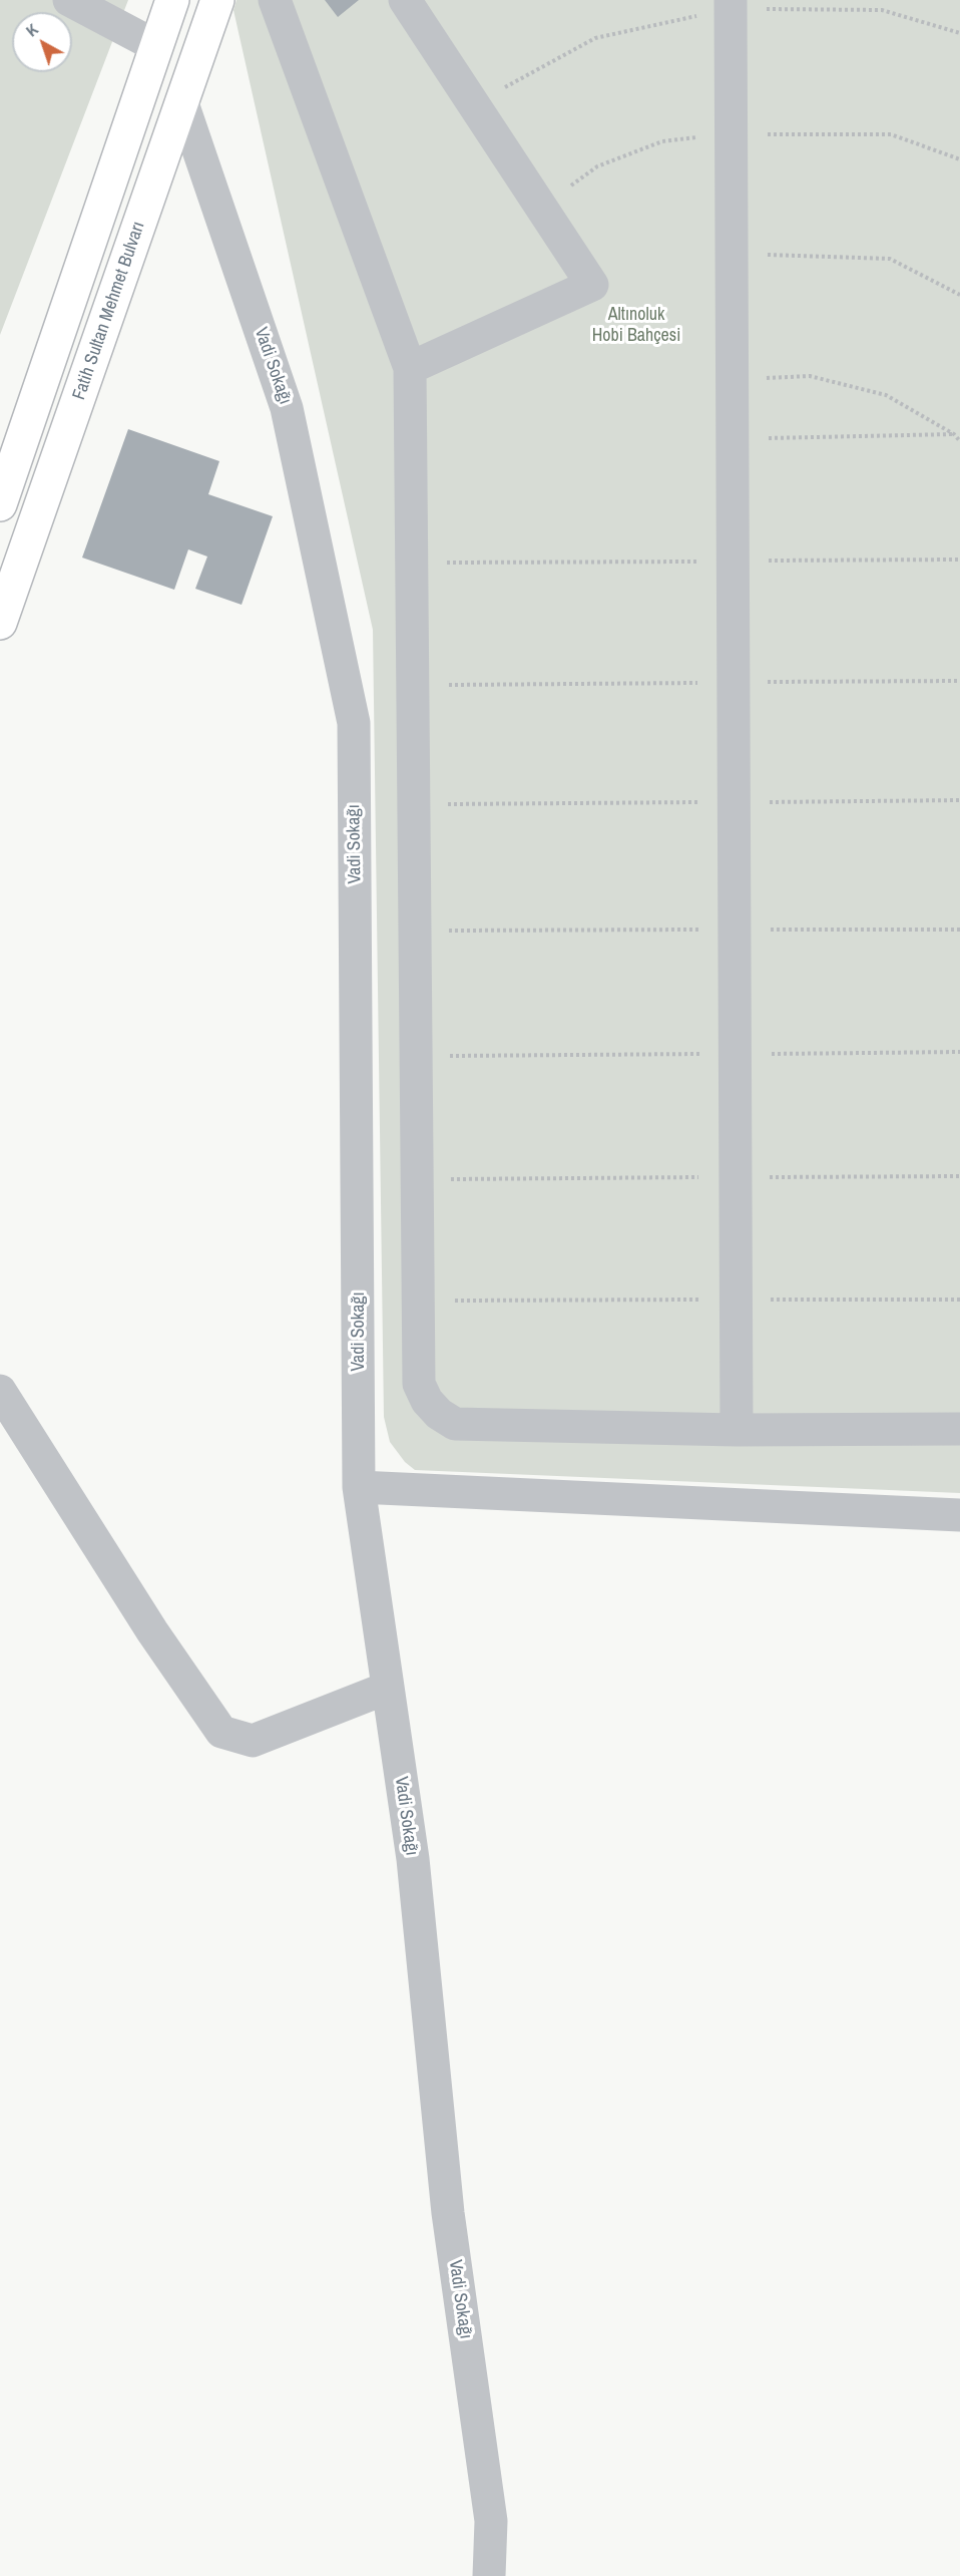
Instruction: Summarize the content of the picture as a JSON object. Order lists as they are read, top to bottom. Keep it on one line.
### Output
{"streets":{"main road":["Fatih Sultan Mehmet Bulvarı"],"street":["Vadi Sokağı"]},"crossings":[["Fatih Sultan Mehmet Bulvarı","Vadi Sokağı"]],"parks":["Altınoluk Hobi Bahçesi"],"north":"top left"}
